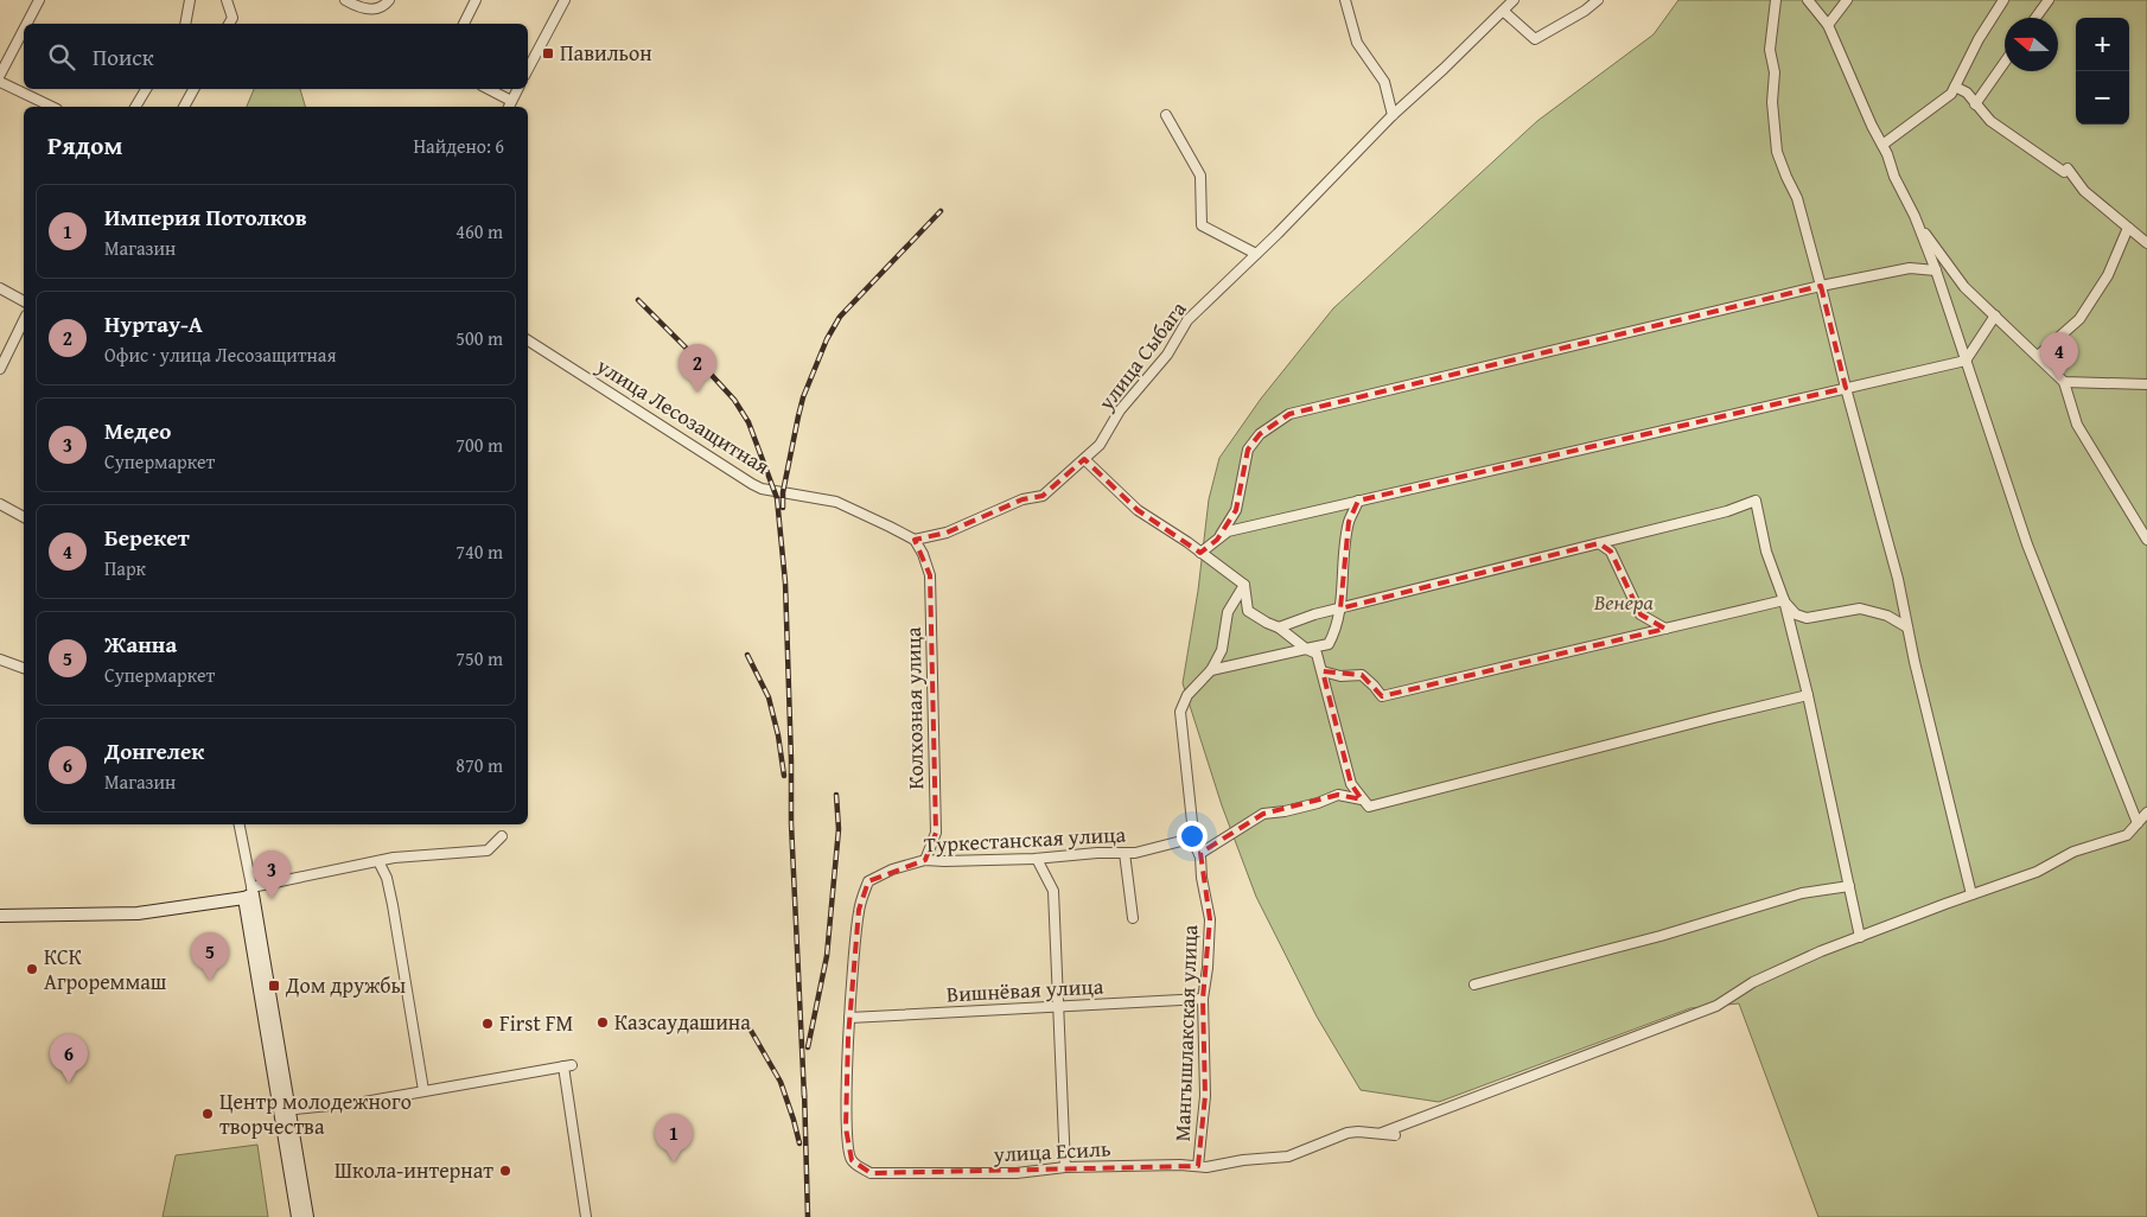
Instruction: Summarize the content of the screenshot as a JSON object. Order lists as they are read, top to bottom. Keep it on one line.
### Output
{"streets":{"street":["улица Сыбага","улица Лесозащитная","Колхозная улица","Туркестанская улица","Вишнёвая улица","Мангышлакская улица","улица Есиль"]},"crossings":[["улица Сыбага","улица Лесозащитная"],["улица Сыбага","Колхозная улица"],["улица Лесозащитная","Колхозная улица"],["Колхозная улица","Туркестанская улица"],["Туркестанская улица","Вишнёвая улица"],["Туркестанская улица","Мангышлакская улица"],["Туркестанская улица","улица Есиль"],["Вишнёвая улица","Мангышлакская улица"],["Вишнёвая улица","улица Есиль"],["Мангышлакская улица","улица Есиль"]],"parks":["Венера"],"places":{"transit":["Павильон","Дом дружбы"],"other":["КСК Агрореммаш","Казсаудашина","First FM","Центр молодежного творчества","Школа-интернат"]},"north":"left","page":{"map_buttons":["+","−"],"search":"Поиск","heading":["Рядом","Найдено: 6"],"list":[{"mark":"1","name":"Империя Потолков","note":"Магазин","value":"460 m"},{"mark":"2","name":"Нуртау-А","note":"Офис · улица Лесозащитная","value":"500 m"},{"mark":"3","name":"Медео","note":"Супермаркет","value":"700 m"},{"mark":"4","name":"Берекет","note":"Парк","value":"740 m"},{"mark":"5","name":"Жанна","note":"Супермаркет","value":"750 m"},{"mark":"6","name":"Донгелек","note":"Магазин","value":"870 m"}],"pins":["4","2","3","5","6","1"]}}
